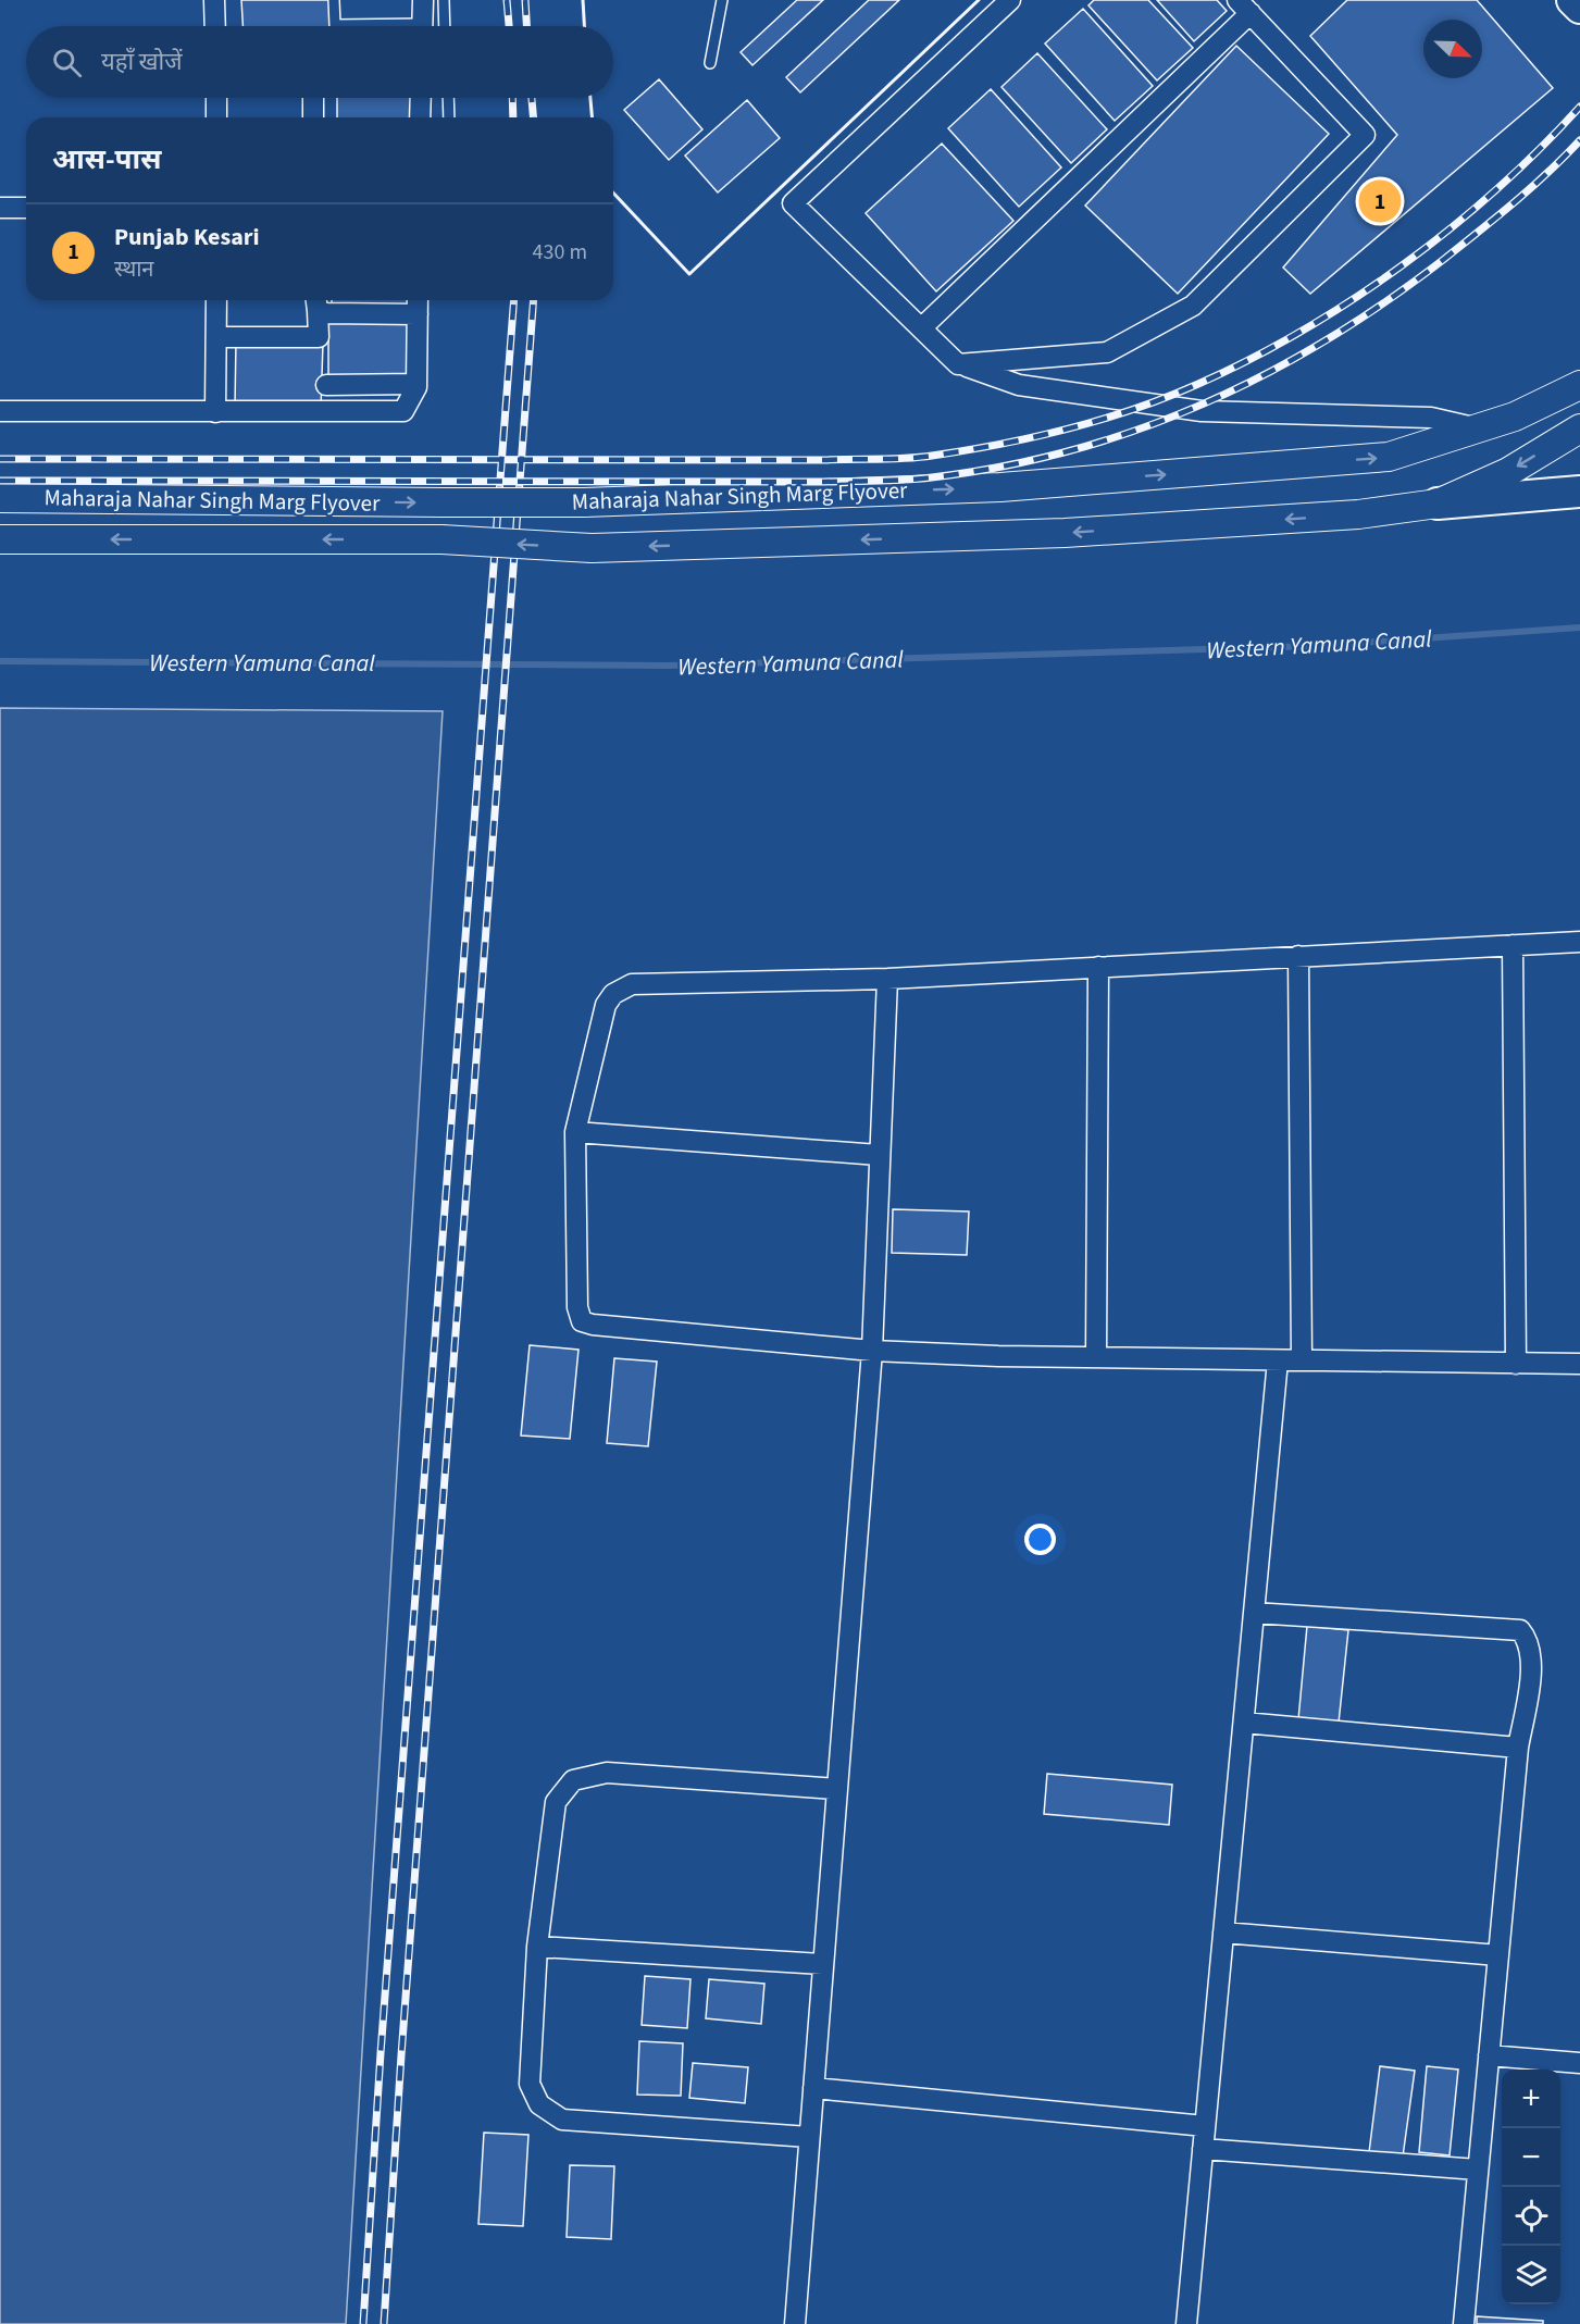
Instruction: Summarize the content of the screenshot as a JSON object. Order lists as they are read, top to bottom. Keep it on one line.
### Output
{"streets":{"main road":["Maharaja Nahar Singh Marg Flyover"]},"water":["Western Yamuna Canal"],"north":"bottom right","page":{"search":"यहाँ खोजें","heading":"आस-पास","pins":"1","list":[{"mark":"1","name":"Punjab Kesari","note":"स्थान","value":"430 m"}],"map_buttons":["+","−"]}}
